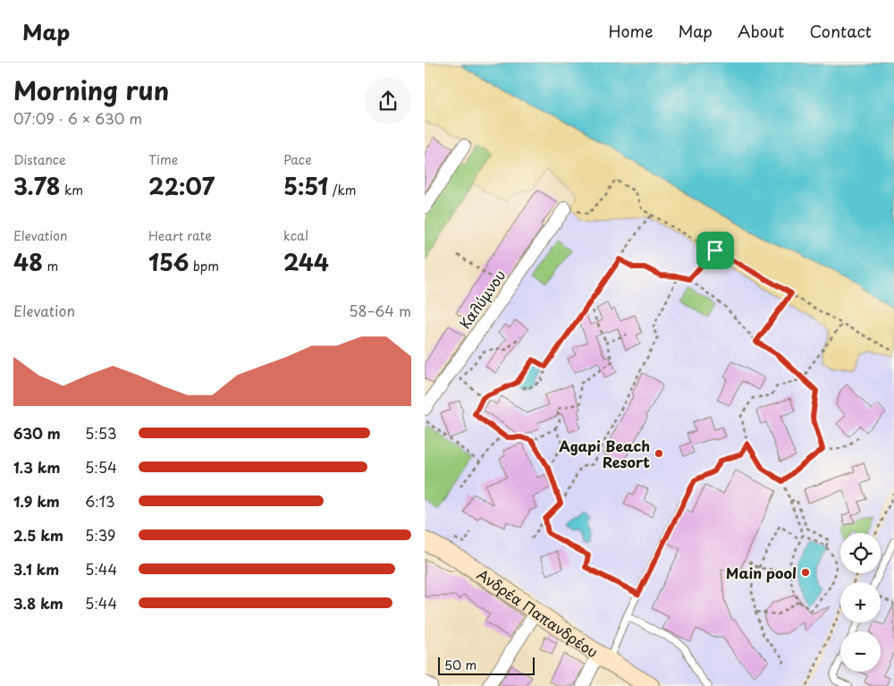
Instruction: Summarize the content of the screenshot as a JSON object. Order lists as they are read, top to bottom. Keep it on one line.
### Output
{"streets":{"main road":["Ανδρέα Παπανδρέου"],"street":["Καλύμνου"]},"places":["Agapi Beach Resort","Main pool"],"scale_bar":"50 m","page":{"header":"Map","nav":["Home","Map","About","Contact"],"heading":["Morning run","07:09 · 6 × 630 m"],"stats":[["Distance","3.78 km"],["Time","22:07"],["Pace","5:51 /km"],["Elevation","48 m"],["Heart rate","156 bpm"],["kcal","244"]],"chart":["Elevation","58–64 m"],"list":[{"name":"630 m","note":"5:53"},{"name":"1.3 km","note":"5:54"},{"name":"1.9 km","note":"6:13"},{"name":"2.5 km","note":"5:39"},{"name":"3.1 km","note":"5:44"},{"name":"3.8 km","note":"5:44"}],"map_buttons":["+","−"],"scale":"50 m"}}
